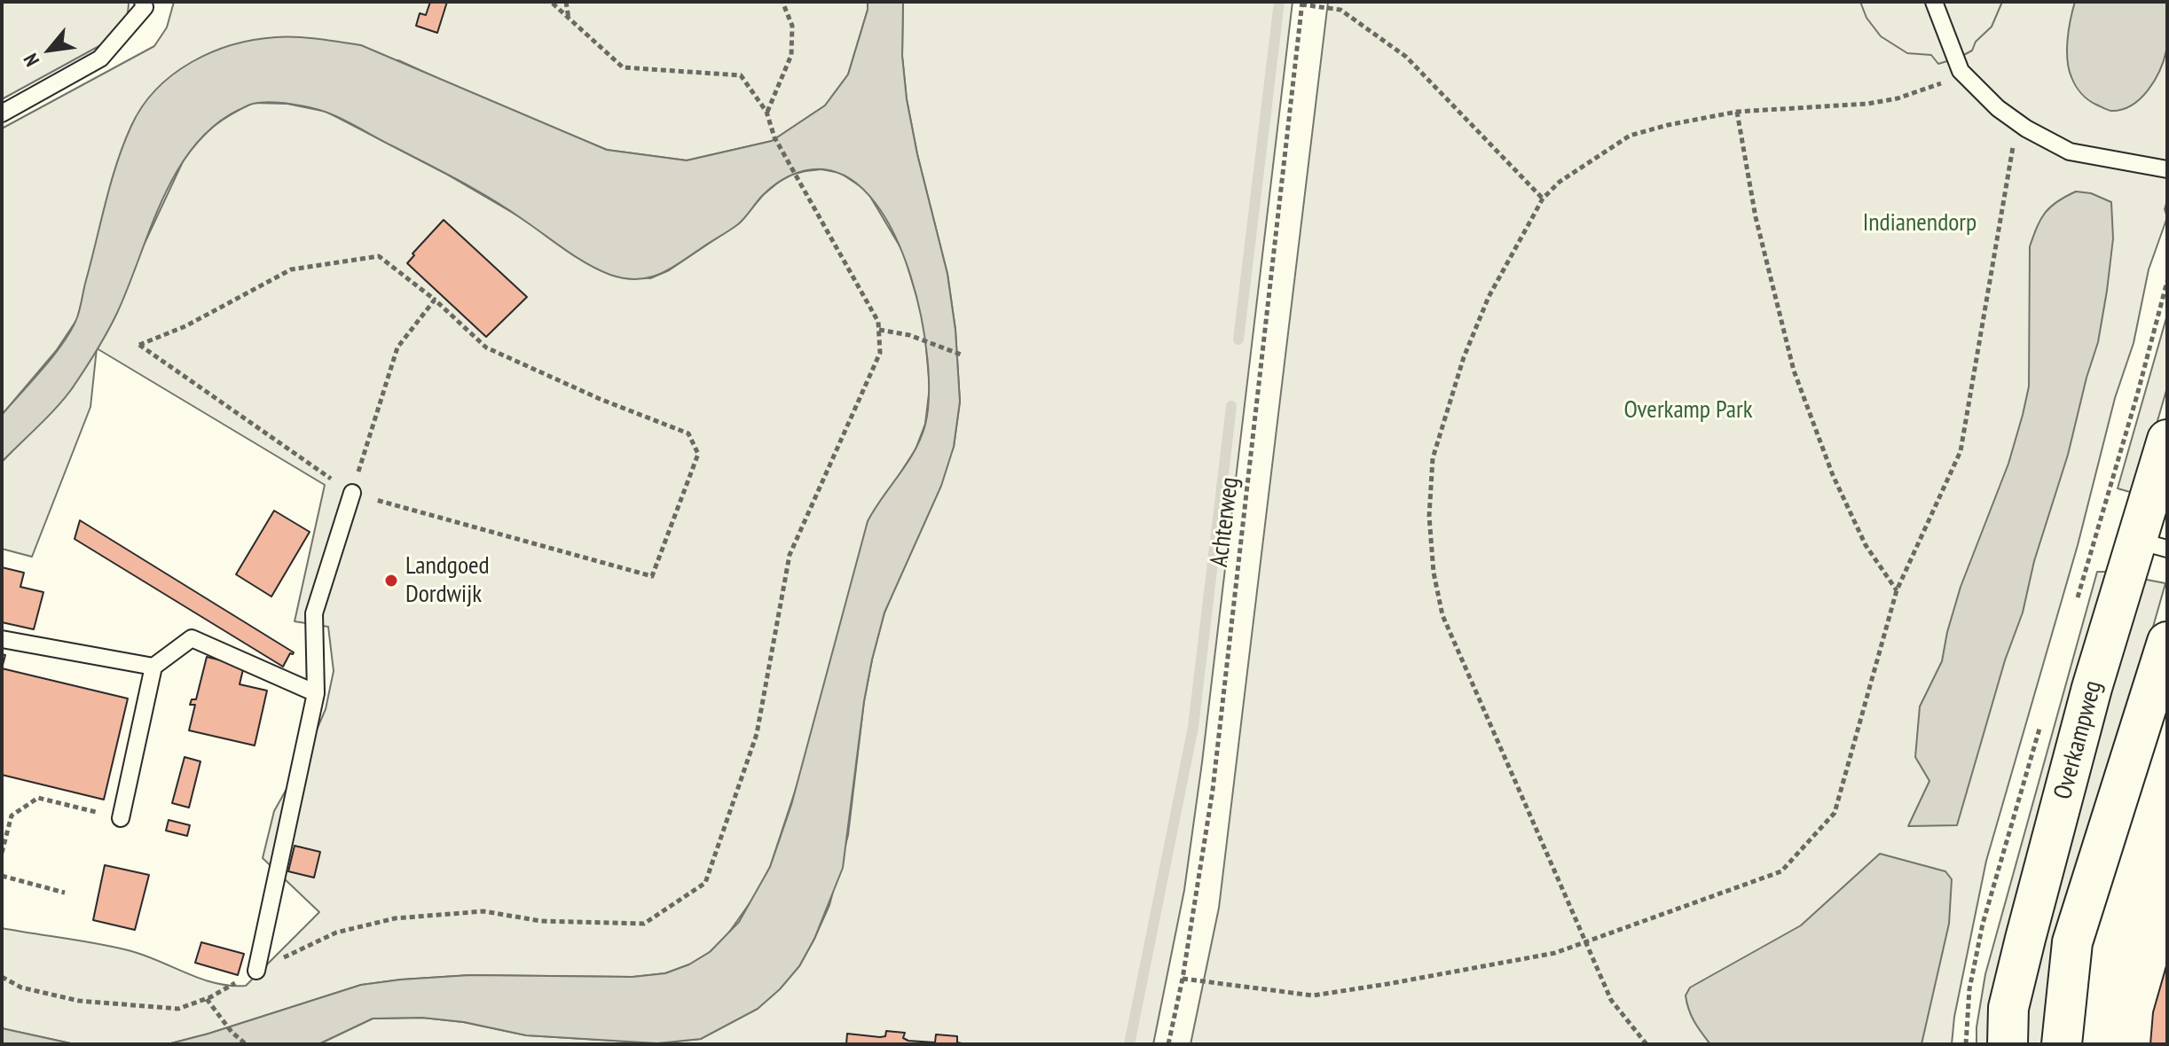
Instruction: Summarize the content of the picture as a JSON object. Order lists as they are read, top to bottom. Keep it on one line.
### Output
{"streets":{"street":["Overkampweg"],"path":["Achterweg"]},"parks":["Indianendorp","Overkamp Park"],"places":["Landgoed Dordwijk"],"north":"bottom left"}
